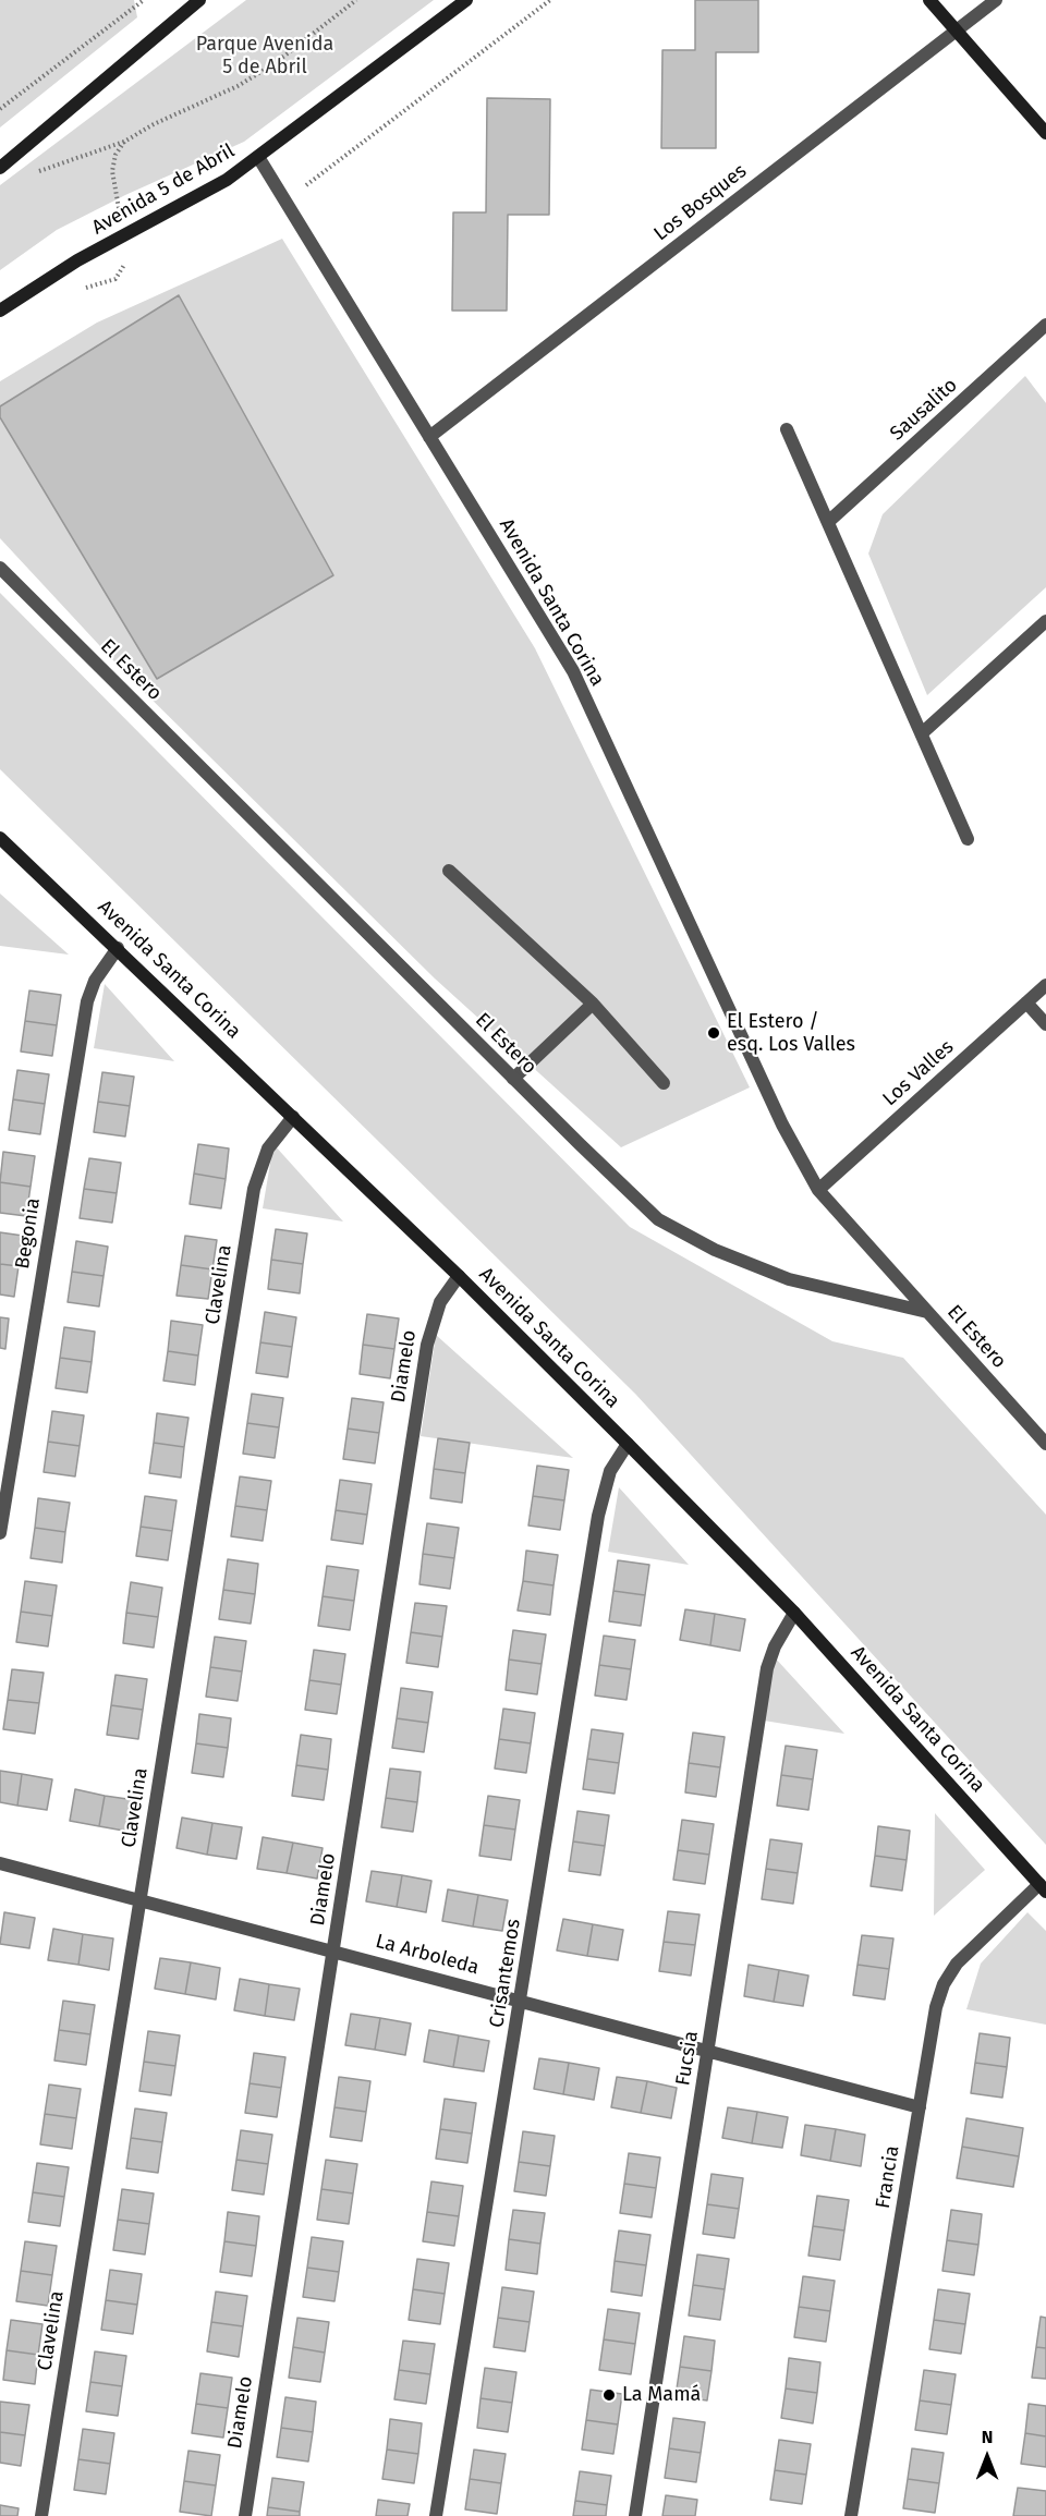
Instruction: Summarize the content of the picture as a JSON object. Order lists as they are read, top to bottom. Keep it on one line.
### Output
{"streets":{"street":["Avenida 5 de Abril","Los Bosques","Sausalito","Avenida Santa Corina","El Estero","Los Valles","Begonia","Clavelina","Diamelo","La Arboleda","Crisantemos","Fucsia","Francia"]},"crossings":[["Avenida 5 de Abril","Avenida Santa Corina"],["Los Bosques","Avenida Santa Corina"],["Avenida Santa Corina","El Estero"],["Avenida Santa Corina","Los Valles"],["Avenida Santa Corina","Begonia"],["Avenida Santa Corina","Clavelina"],["Avenida Santa Corina","Diamelo"],["Avenida Santa Corina","Crisantemos"],["Avenida Santa Corina","Fucsia"],["Avenida Santa Corina","Francia"],["Clavelina","La Arboleda"],["Diamelo","La Arboleda"],["La Arboleda","Crisantemos"],["La Arboleda","Fucsia"],["La Arboleda","Francia"]],"parks":["Parque Avenida 5 de Abril"],"places":["El Estero / esq. Los Valles","La Mamá"],"north":"top"}
